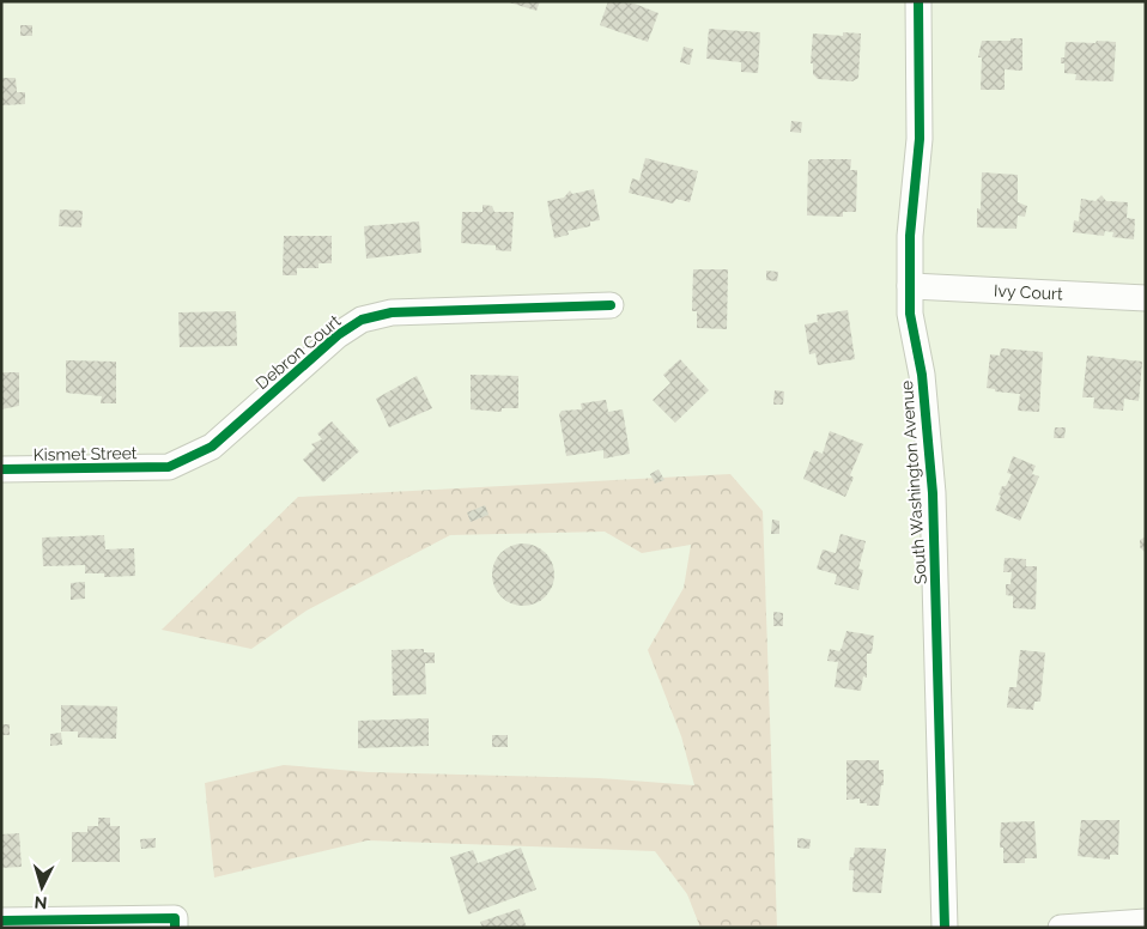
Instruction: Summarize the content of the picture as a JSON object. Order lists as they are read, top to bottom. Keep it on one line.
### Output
{"streets":{"street":["Ivy Court","Debron Court","Kismet Street","South Washington Avenue"]},"crossings":[["Ivy Court","South Washington Avenue"],["Debron Court","Kismet Street"]],"north":"bottom"}
